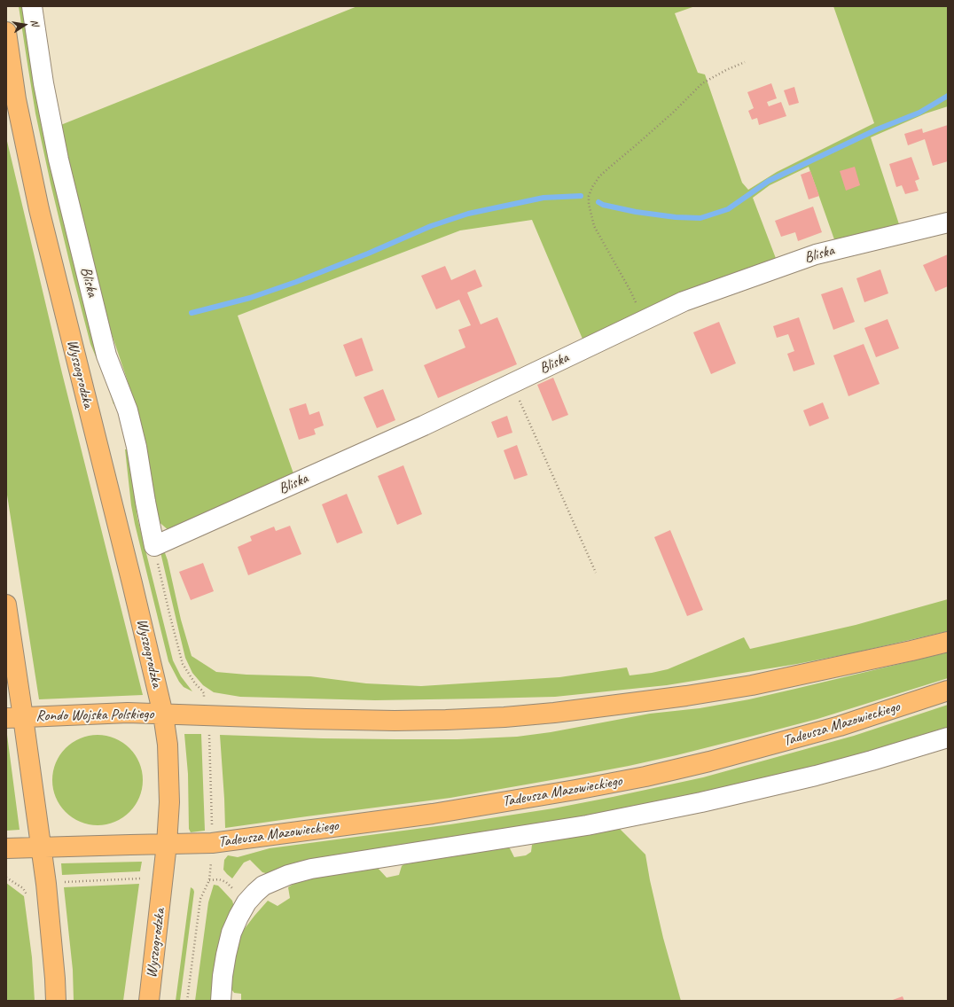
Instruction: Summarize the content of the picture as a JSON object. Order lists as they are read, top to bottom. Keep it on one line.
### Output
{"streets":{"main road":["Wyszogrodzka","Rondo Wojska Polskiego","Tadeusza Mazowieckiego"],"street":["Bliska"]},"crossings":[["Wyszogrodzka","Rondo Wojska Polskiego"],["Wyszogrodzka","Tadeusza Mazowieckiego"],["Rondo Wojska Polskiego","Tadeusza Mazowieckiego"]],"north":"right"}
